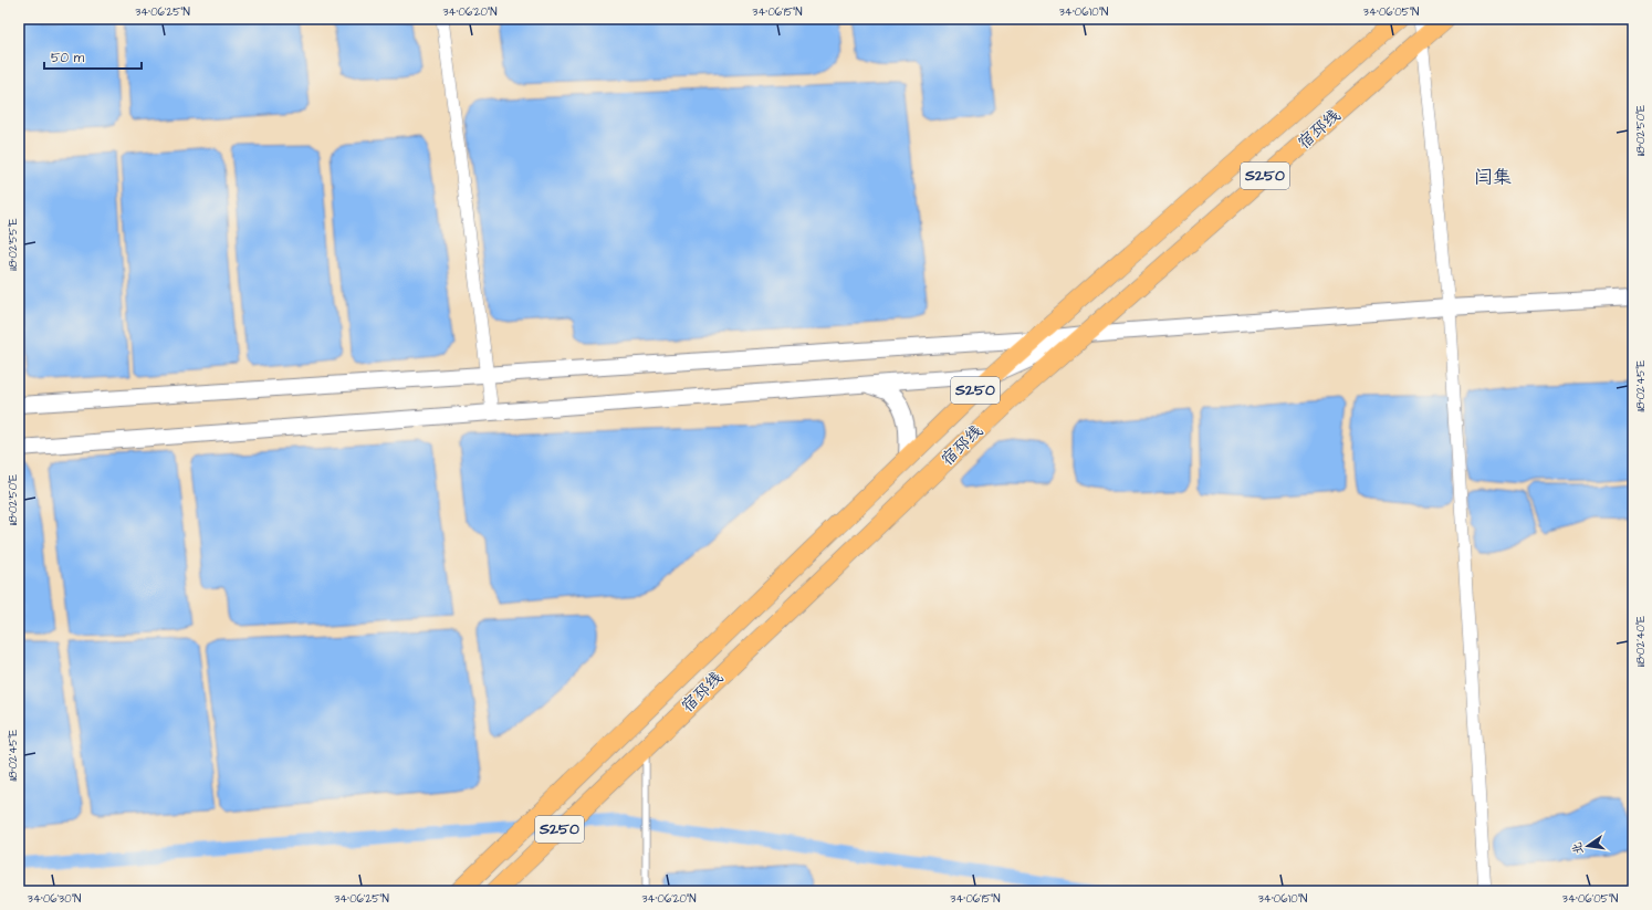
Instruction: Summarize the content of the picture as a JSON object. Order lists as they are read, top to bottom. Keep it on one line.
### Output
{"streets":{"main road":["宿邳线","S250"]},"districts":["闫集"],"scale_bar":"50 m","north":"left","coordinates":["34°06'25\"N","34°06'20\"N","34°06'15\"N","34°06'10\"N","34°06'05\"N","118°02'50\"E","118°02'55\"E","118°02'45\"E","118°02'40\"E","34°06'30\"N"]}
